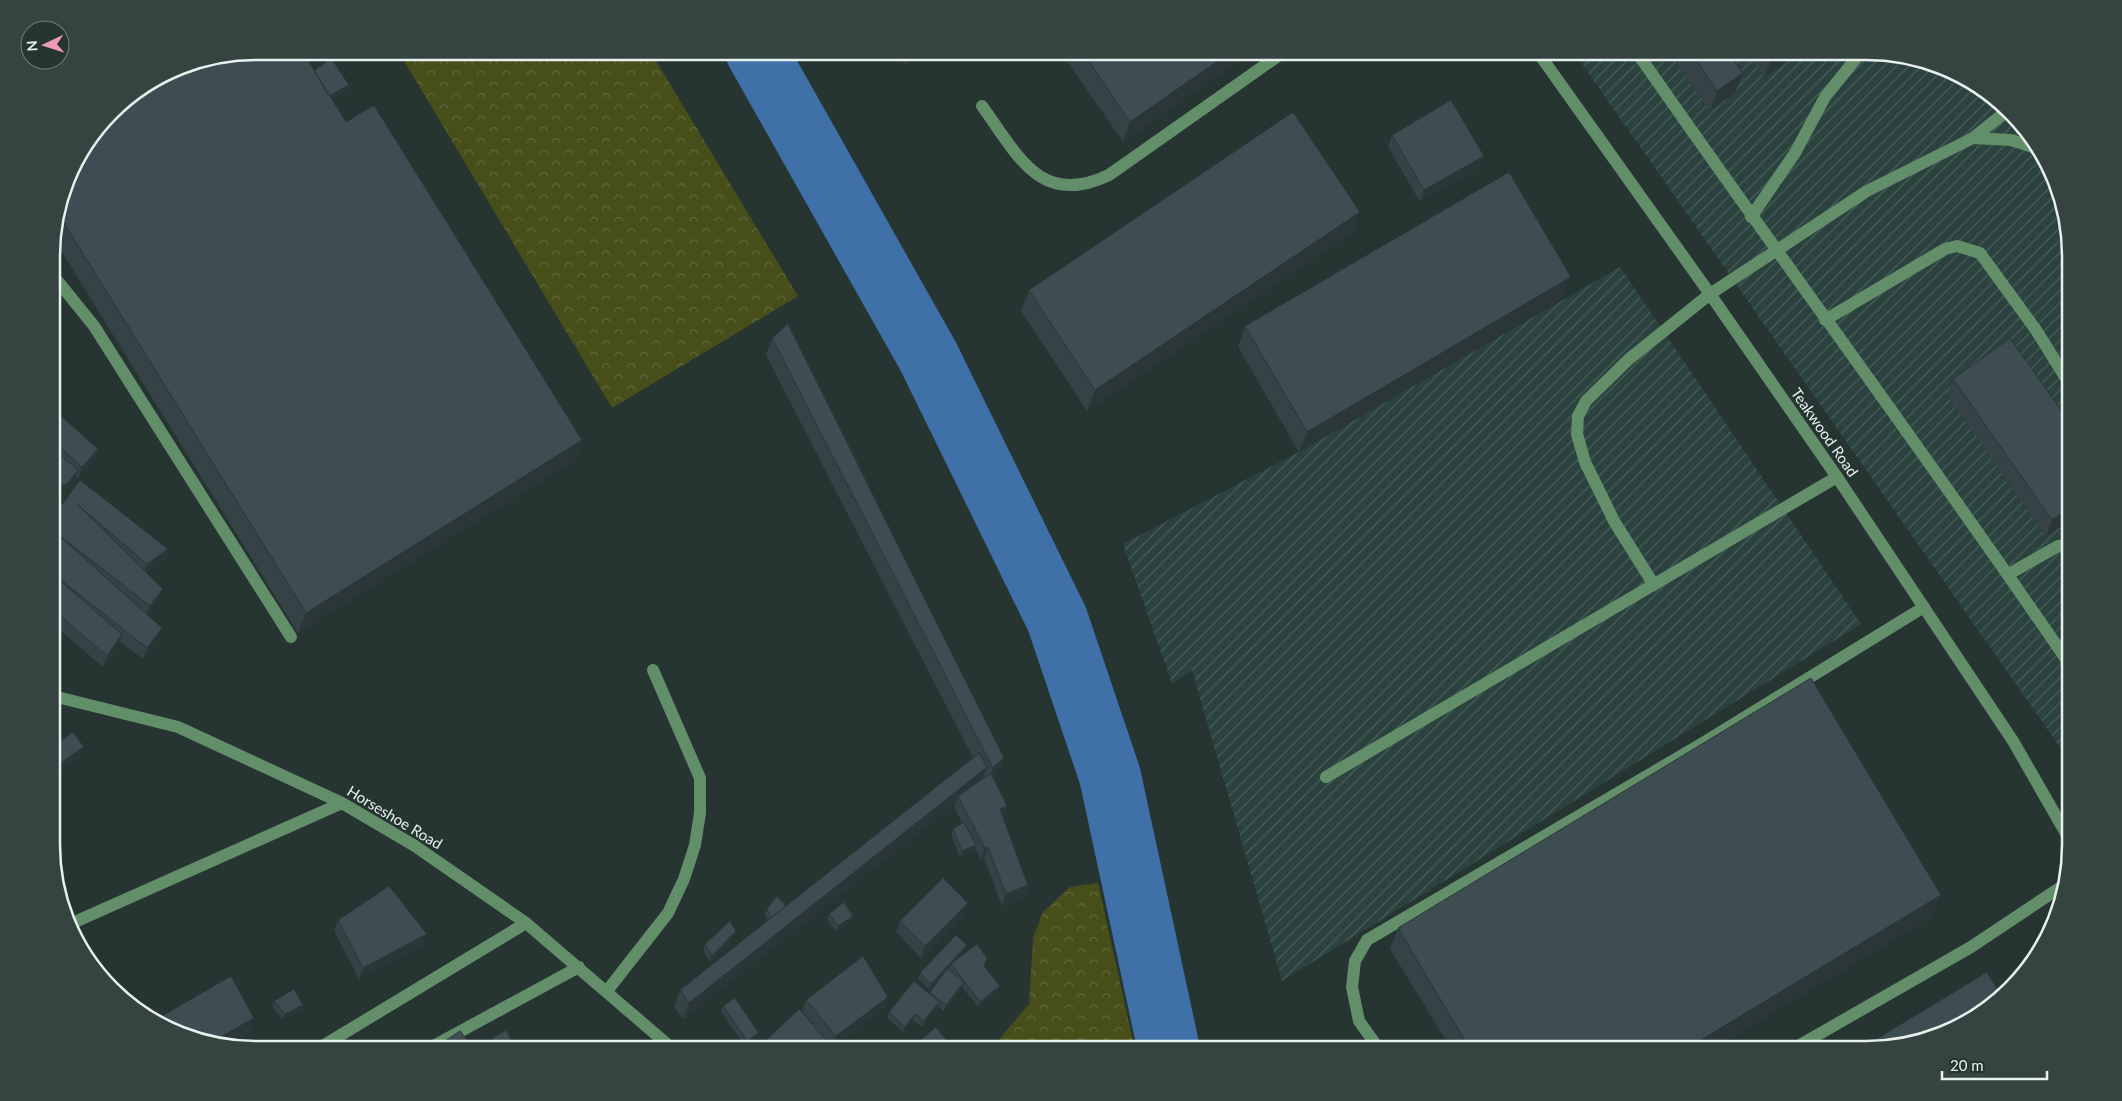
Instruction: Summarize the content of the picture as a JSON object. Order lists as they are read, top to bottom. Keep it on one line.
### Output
{"streets":{"street":["Teakwood Road","Horseshoe Road"]},"scale_bar":"20 m","north":"left"}
